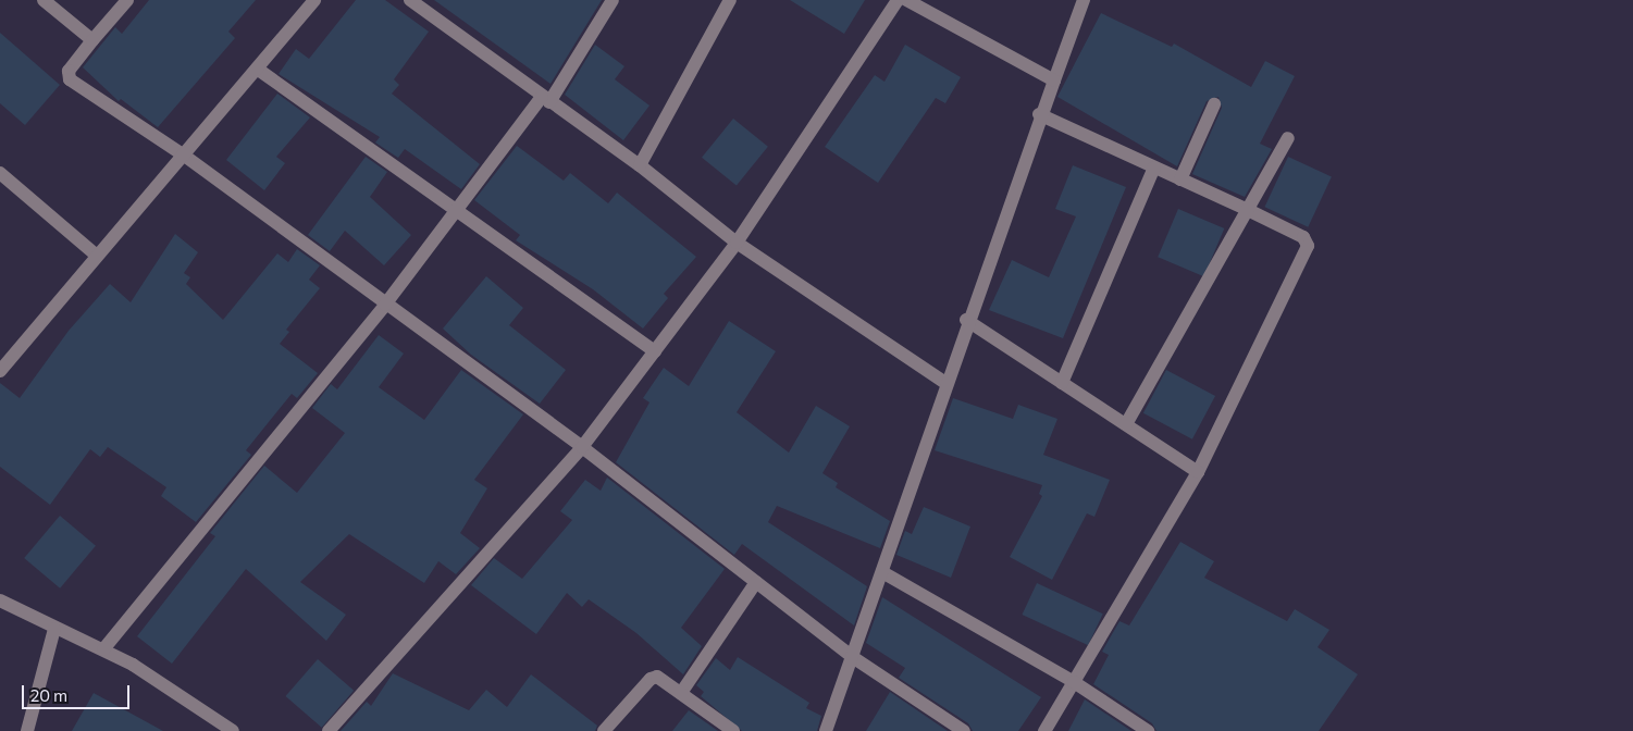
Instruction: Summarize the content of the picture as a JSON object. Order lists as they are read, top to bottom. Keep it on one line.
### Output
{"scale_bar":"20 m"}
